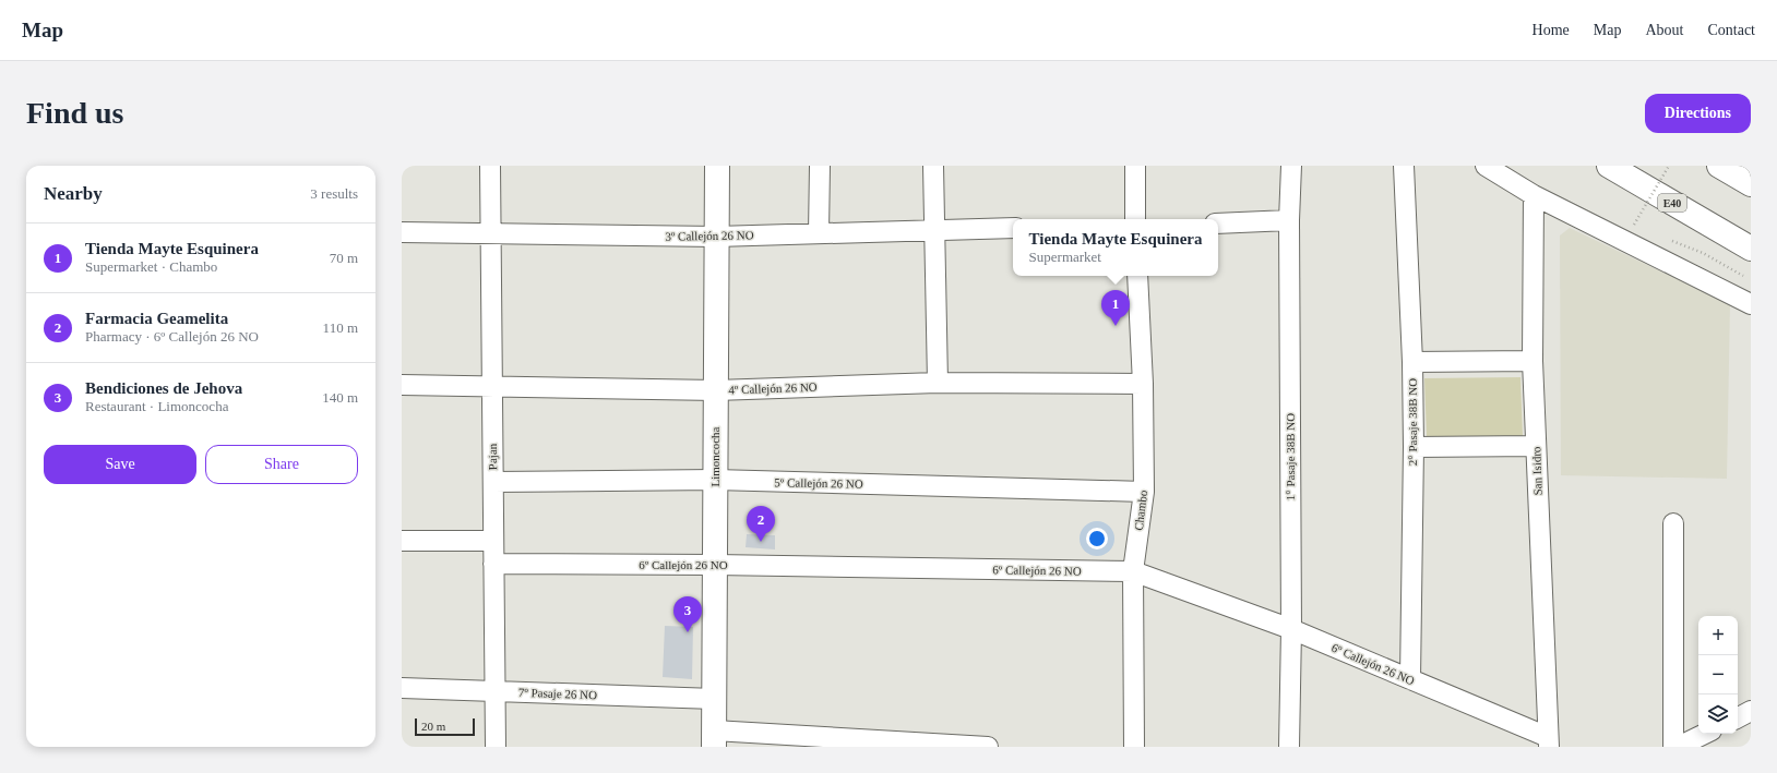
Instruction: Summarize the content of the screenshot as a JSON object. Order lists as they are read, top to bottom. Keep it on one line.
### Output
{"streets":{"main road":["E40","Limoncocha"],"street":["3º Callejón 26 NO","4º Callejón 26 NO","2° Pasaje 38B NO","Pajan","1° Pasaje 38B NO","San Isidro","5º Callejón 26 NO","Chambo","6º Callejón 26 NO","7º Pasaje 26 NO"]},"crossings":[["3º Callejón 26 NO","Pajan"],["3º Callejón 26 NO","Limoncocha"],["4º Callejón 26 NO","Pajan"],["4º Callejón 26 NO","Limoncocha"],["4º Callejón 26 NO","Chambo"],["2° Pasaje 38B NO","6º Callejón 26 NO"],["Pajan","5º Callejón 26 NO"],["Pajan","6º Callejón 26 NO"],["Pajan","7º Pasaje 26 NO"],["Limoncocha","5º Callejón 26 NO"],["Limoncocha","6º Callejón 26 NO"],["Limoncocha","7º Pasaje 26 NO"],["1° Pasaje 38B NO","6º Callejón 26 NO"],["San Isidro","6º Callejón 26 NO"],["5º Callejón 26 NO","Chambo"],["Chambo","6º Callejón 26 NO"]],"scale_bar":"20 m","page":{"header":"Map","nav":["Home","Map","About","Contact"],"buttons":["Directions",["Save","Share"]],"title":"Find us","heading":["Nearby","3 results"],"popup":["Tienda Mayte Esquinera","Supermarket"],"list":[{"mark":"1","name":"Tienda Mayte Esquinera","note":"Supermarket · Chambo","value":"70 m"},{"mark":"2","name":"Farmacia Geamelita","note":"Pharmacy · 6º Callejón 26 NO","value":"110 m"},{"mark":"3","name":"Bendiciones de Jehova","note":"Restaurant · Limoncocha","value":"140 m"}],"pins":["1","2","3"],"map_buttons":["+","−"],"scale":"20 m"}}
